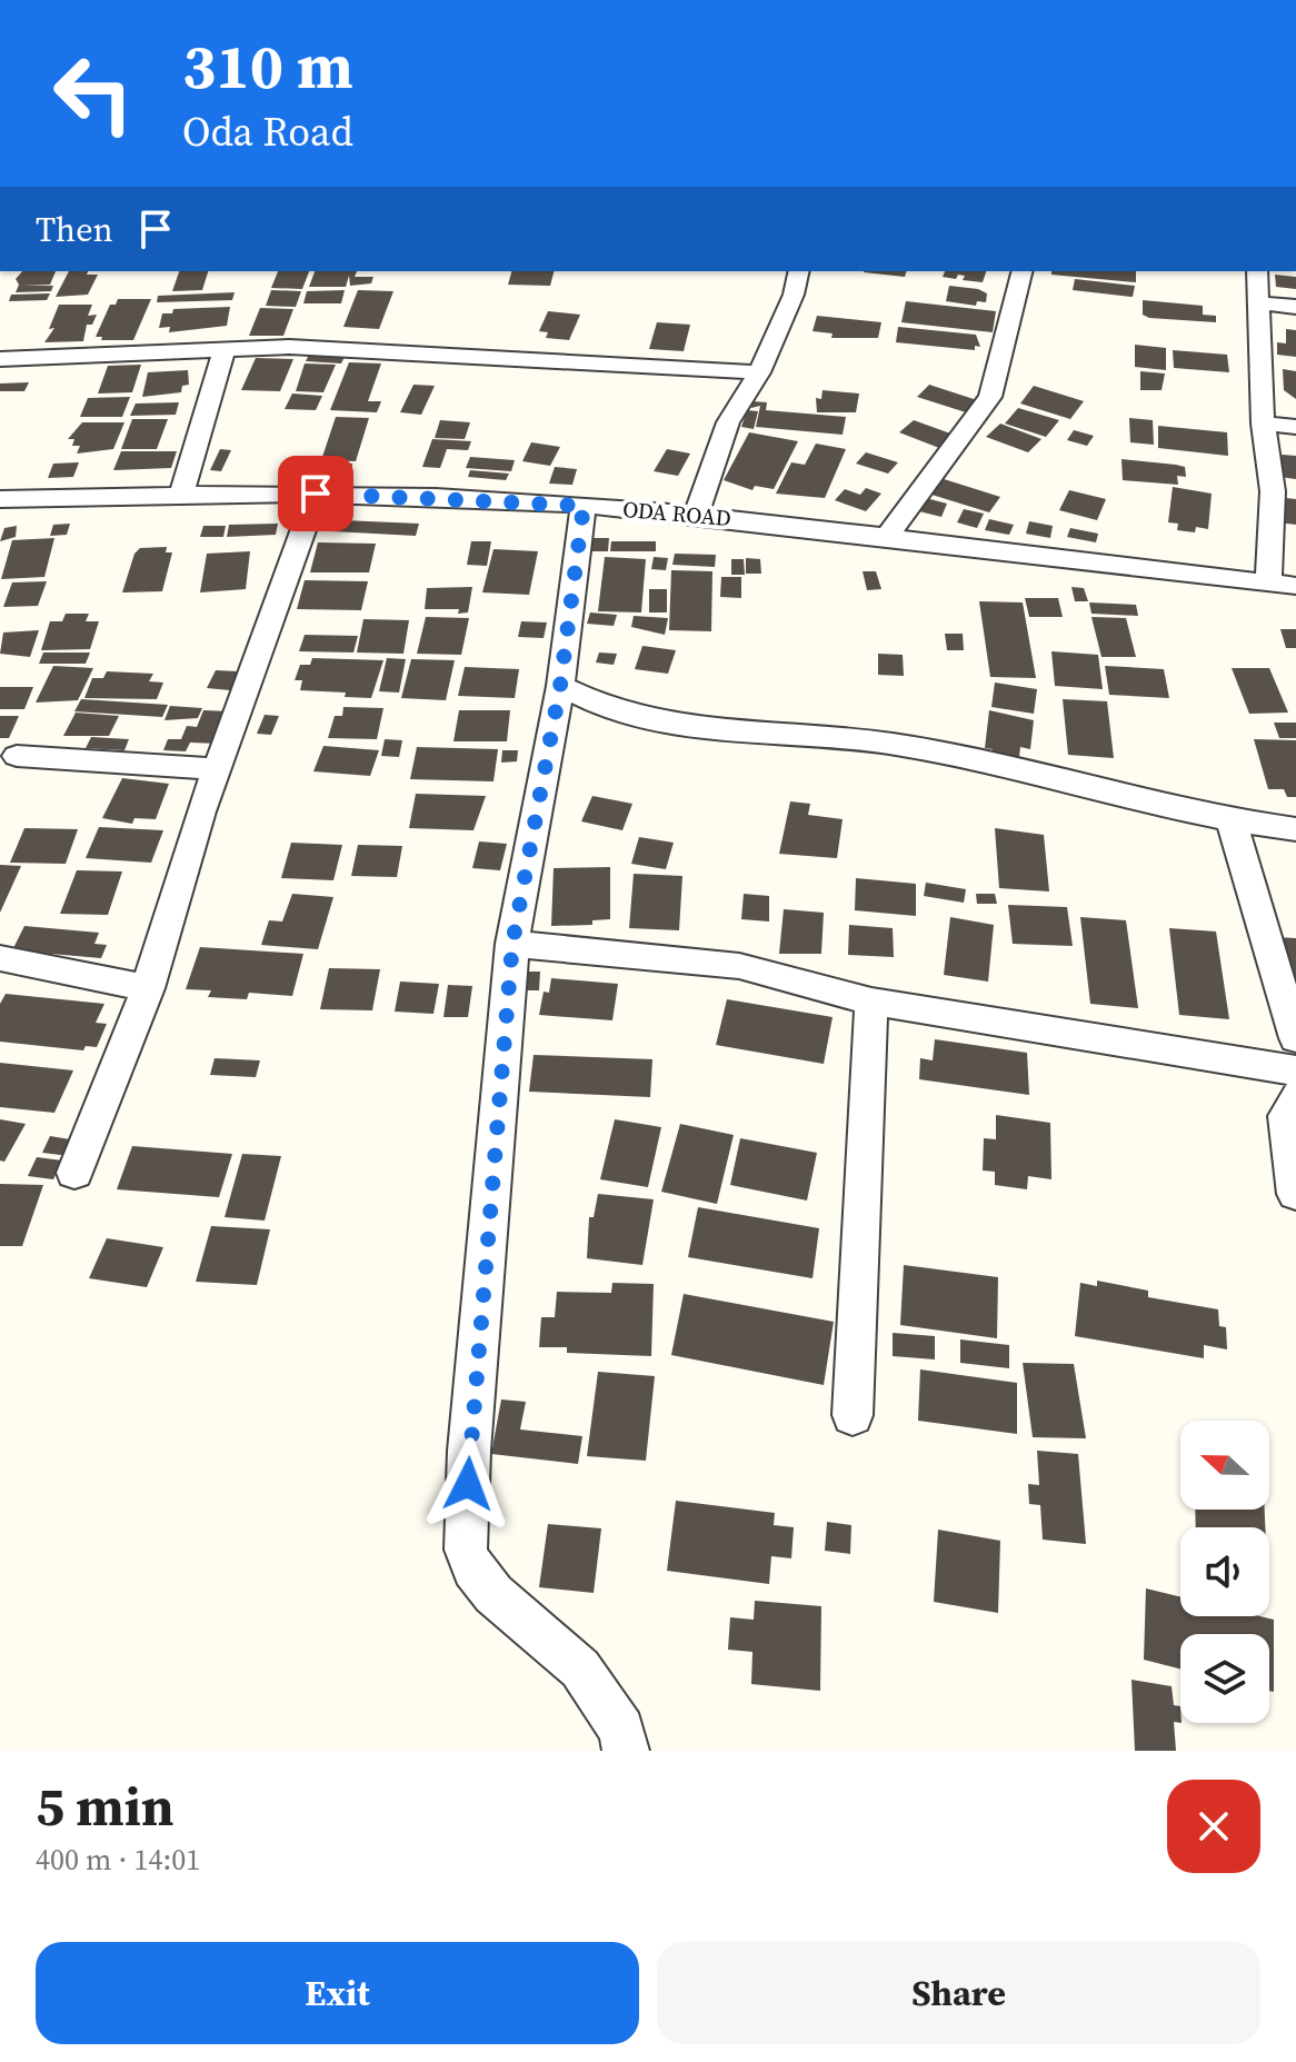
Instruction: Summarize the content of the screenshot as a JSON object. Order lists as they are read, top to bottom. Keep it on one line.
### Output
{"streets":{"street":["ODA ROAD"]},"north":"left","page":{"turn":["310 m","Oda Road"],"then":"Then","heading":["5 min","400 m · 14:01"],"buttons":["Exit","Share"]}}
